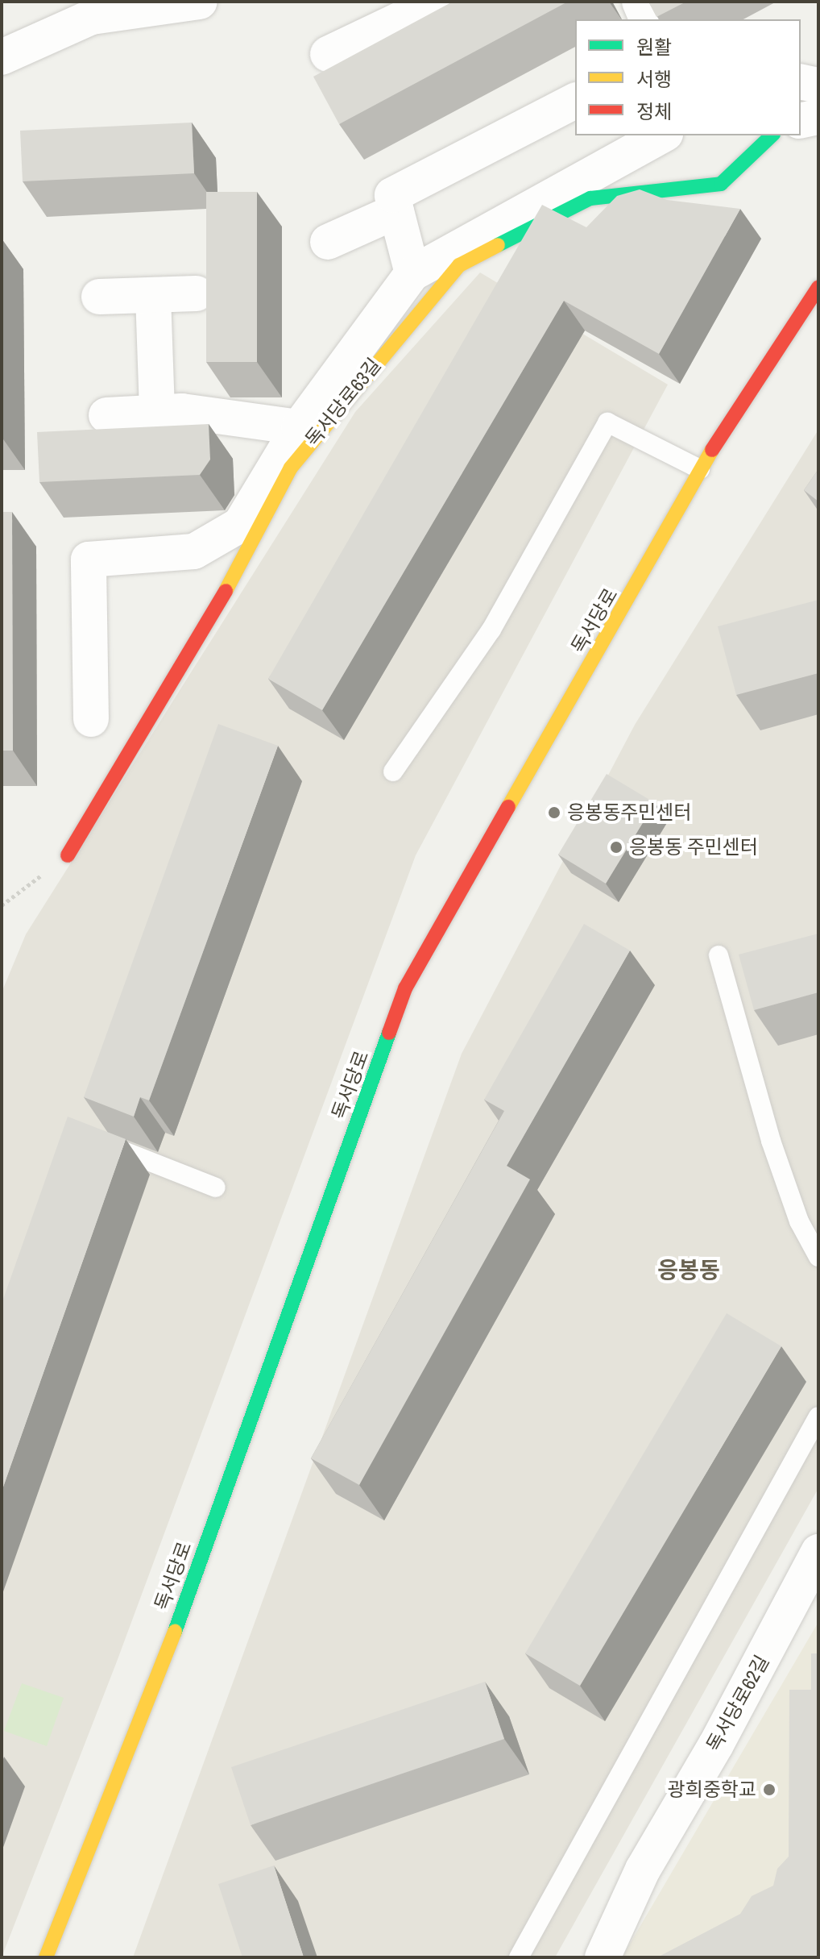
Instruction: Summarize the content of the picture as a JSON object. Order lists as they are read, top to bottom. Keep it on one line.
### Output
{"streets":{"main road":["독서당로63길","독서당로"],"street":["독서당로62길"]},"districts":["응봉동"],"places":["응봉동주민센터","응봉동 주민센터","광희중학교"],"legend":["원활","서행","정체"]}
